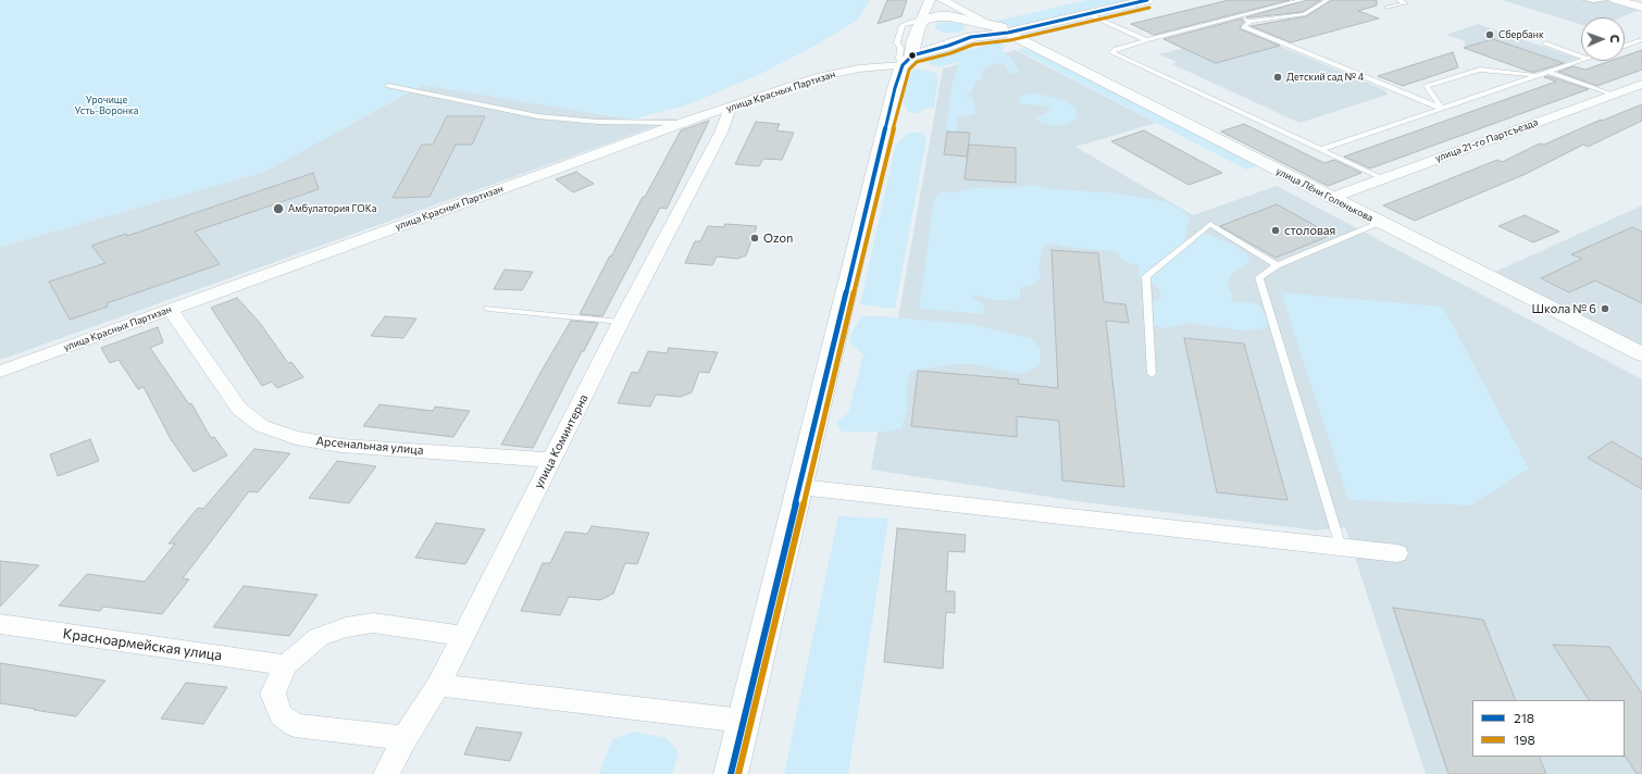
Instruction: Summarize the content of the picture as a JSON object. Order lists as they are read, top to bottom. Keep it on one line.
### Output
{"streets":{"street":["улица Красных Партизан","улица 21-го Партсъезда","улица Лёни Голенькова","улица Коминтерна","Арсенальная улица","Красноармейская улица"]},"crossings":[["улица Красных Партизан","улица Коминтерна"],["улица Красных Партизан","Арсенальная улица"],["улица 21-го Партсъезда","улица Лёни Голенькова"],["улица Коминтерна","Арсенальная улица"]],"parks":["Урочище Усть-Воронка"],"places":["Сбербанк","Детский сад № 4","Амбулатория ГОКа","столовая","Ozon","Школа № 6"],"lines":["transit line 218","transit line 198"],"legend":["218","198"],"north":"right"}
